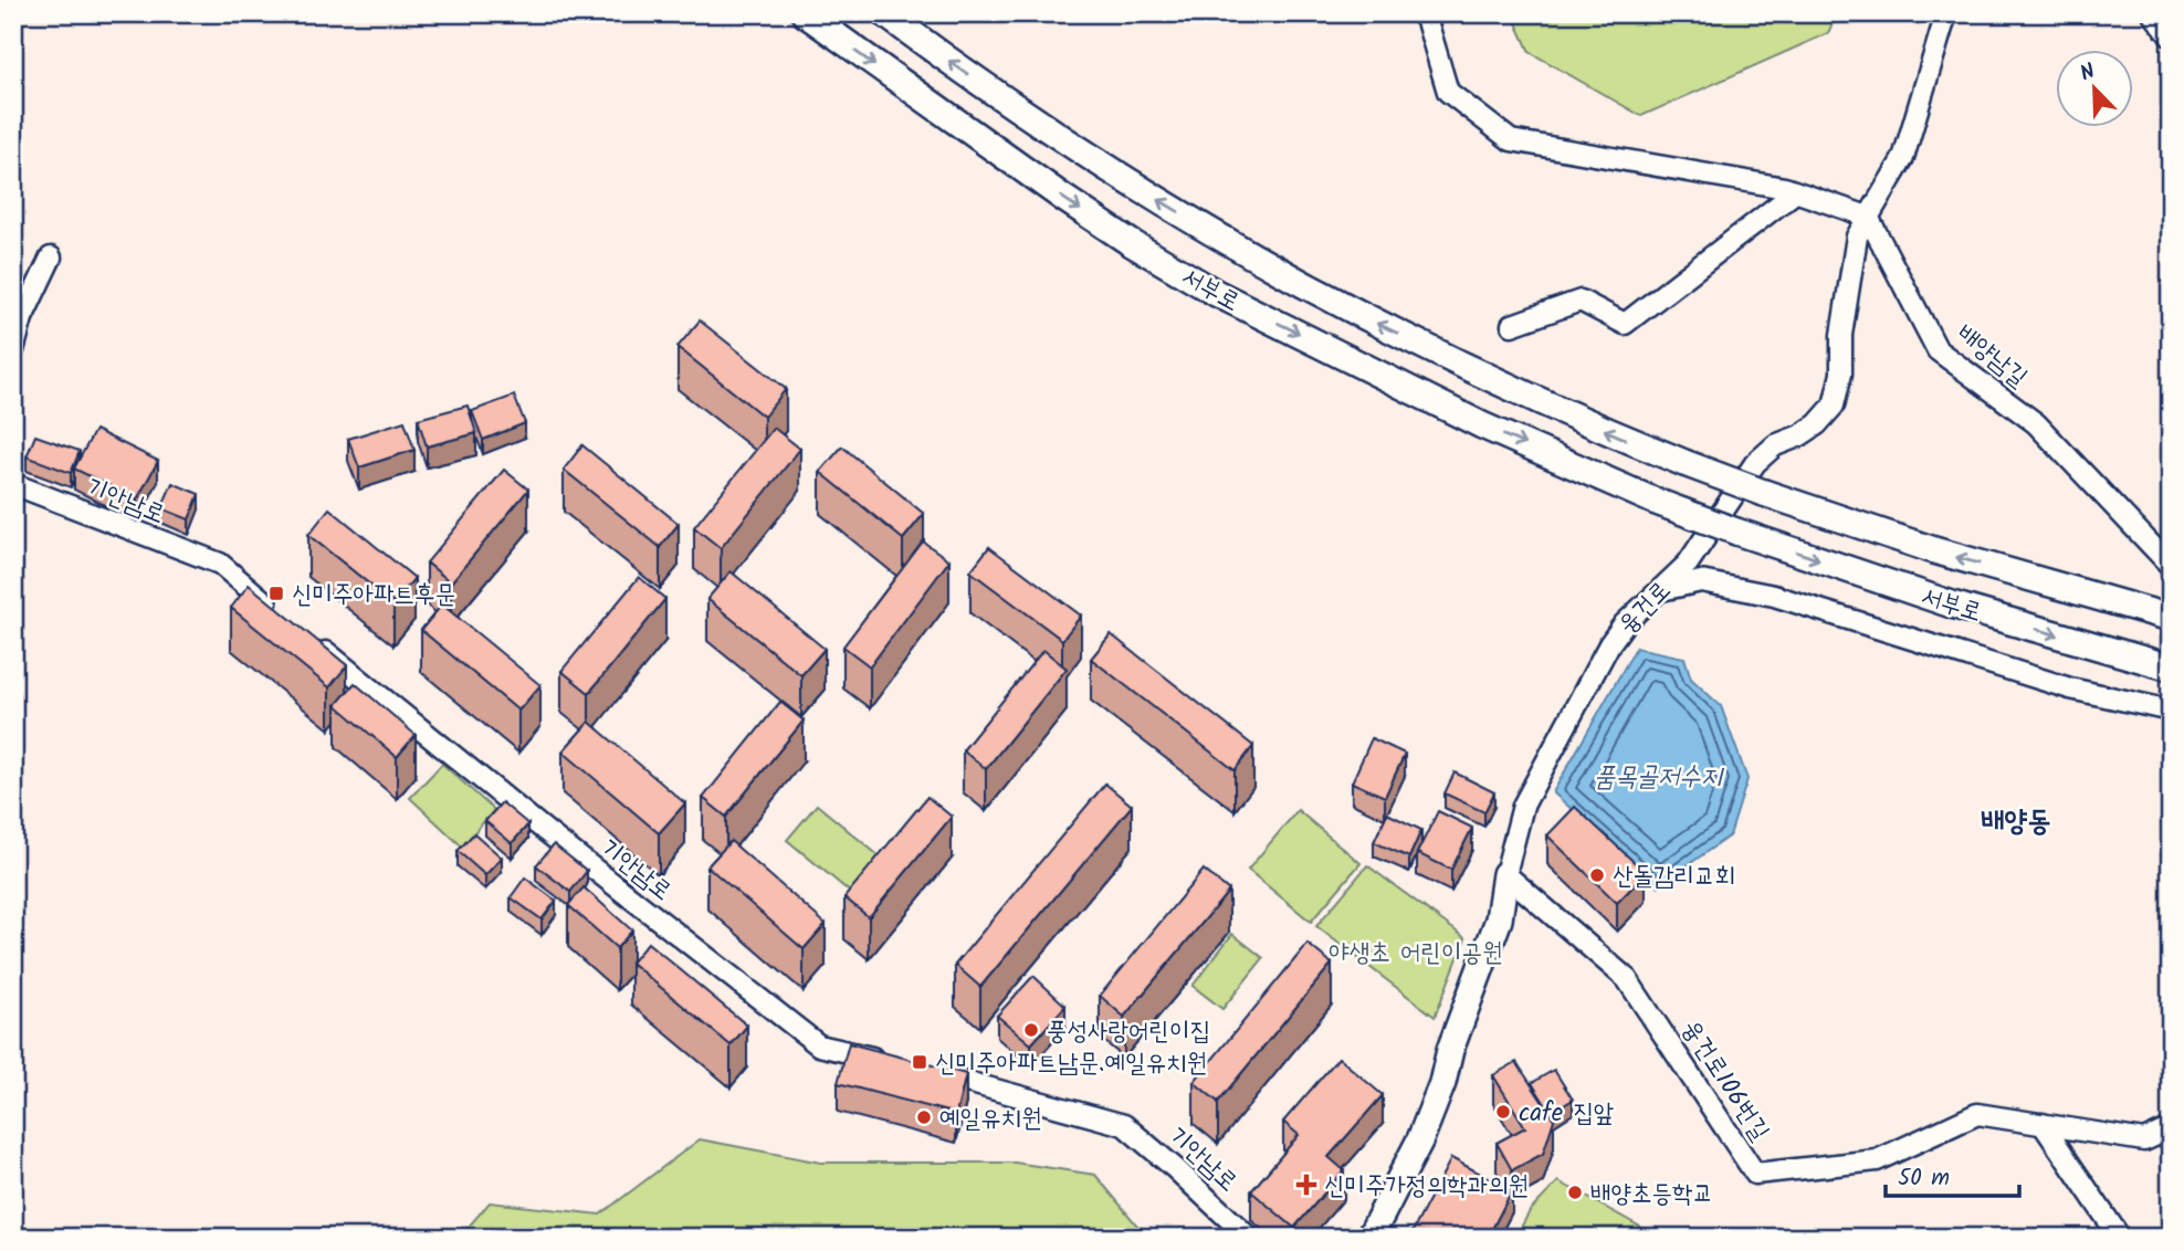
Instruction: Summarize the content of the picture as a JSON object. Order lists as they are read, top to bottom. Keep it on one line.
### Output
{"streets":{"main road":["서부로","융건로"],"street":["배양남길","기안남로","융건로106번길"]},"crossings":[["배양남길","융건로"],["융건로","융건로106번길"]],"districts":["배양동"],"water":["품목골저수지"],"parks":["야생초 어린이공원"],"places":{"transit":["신미주아파트후문","신미주아파트남문.예일유치원"],"other":["산돌감리교회","풍성사랑어린이집","cafe 집앞","예일유치원","배양초등학교"],"health":["신미주가정의학과의원"]},"scale_bar":"50 m","north":"top left"}
